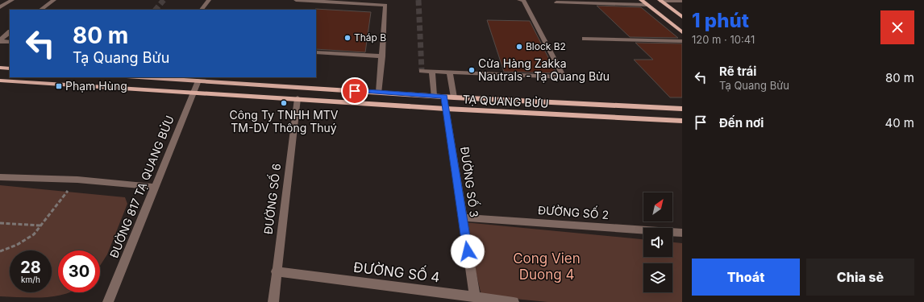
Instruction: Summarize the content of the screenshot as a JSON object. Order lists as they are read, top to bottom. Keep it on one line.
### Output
{"streets":{"main road":["TẠ QUANG BỬU"],"street":["ĐƯỜNG SỐ 3","ĐƯỜNG 817 TẠ QUANG BỬU","ĐƯỜNG SỐ 6","ĐƯỜNG SỐ 2","ĐƯỜNG SỐ 4"]},"crossings":[["TẠ QUANG BỬU","ĐƯỜNG SỐ 3"],["TẠ QUANG BỬU","ĐƯỜNG 817 TẠ QUANG BỬU"],["TẠ QUANG BỬU","ĐƯỜNG SỐ 6"],["ĐƯỜNG SỐ 3","ĐƯỜNG SỐ 2"],["ĐƯỜNG SỐ 3","ĐƯỜNG SỐ 4"],["ĐƯỜNG SỐ 6","ĐƯỜNG SỐ 4"]],"parks":["Cong Vien Duong 4"],"places":{"other":["Tháp B","Block B2","Cửa Hàng Zakka Nautrals - Tạ Quang Bửu","Công Ty TNHH MTV TM-DV Thông Thuý"],"transit":["Phạm Hùng"]},"north":"top right","page":{"heading":["1 phút","120 m · 10:41"],"turn":["80 m","Tạ Quang Bửu"],"list":[{"name":"Rẽ trái","note":"Tạ Quang Bửu","value":"80 m"},{"name":"Đến nơi","value":"40 m"}],"speed":"28 km/h","limit":"30","buttons":["Thoát","Chia sẻ"]}}
